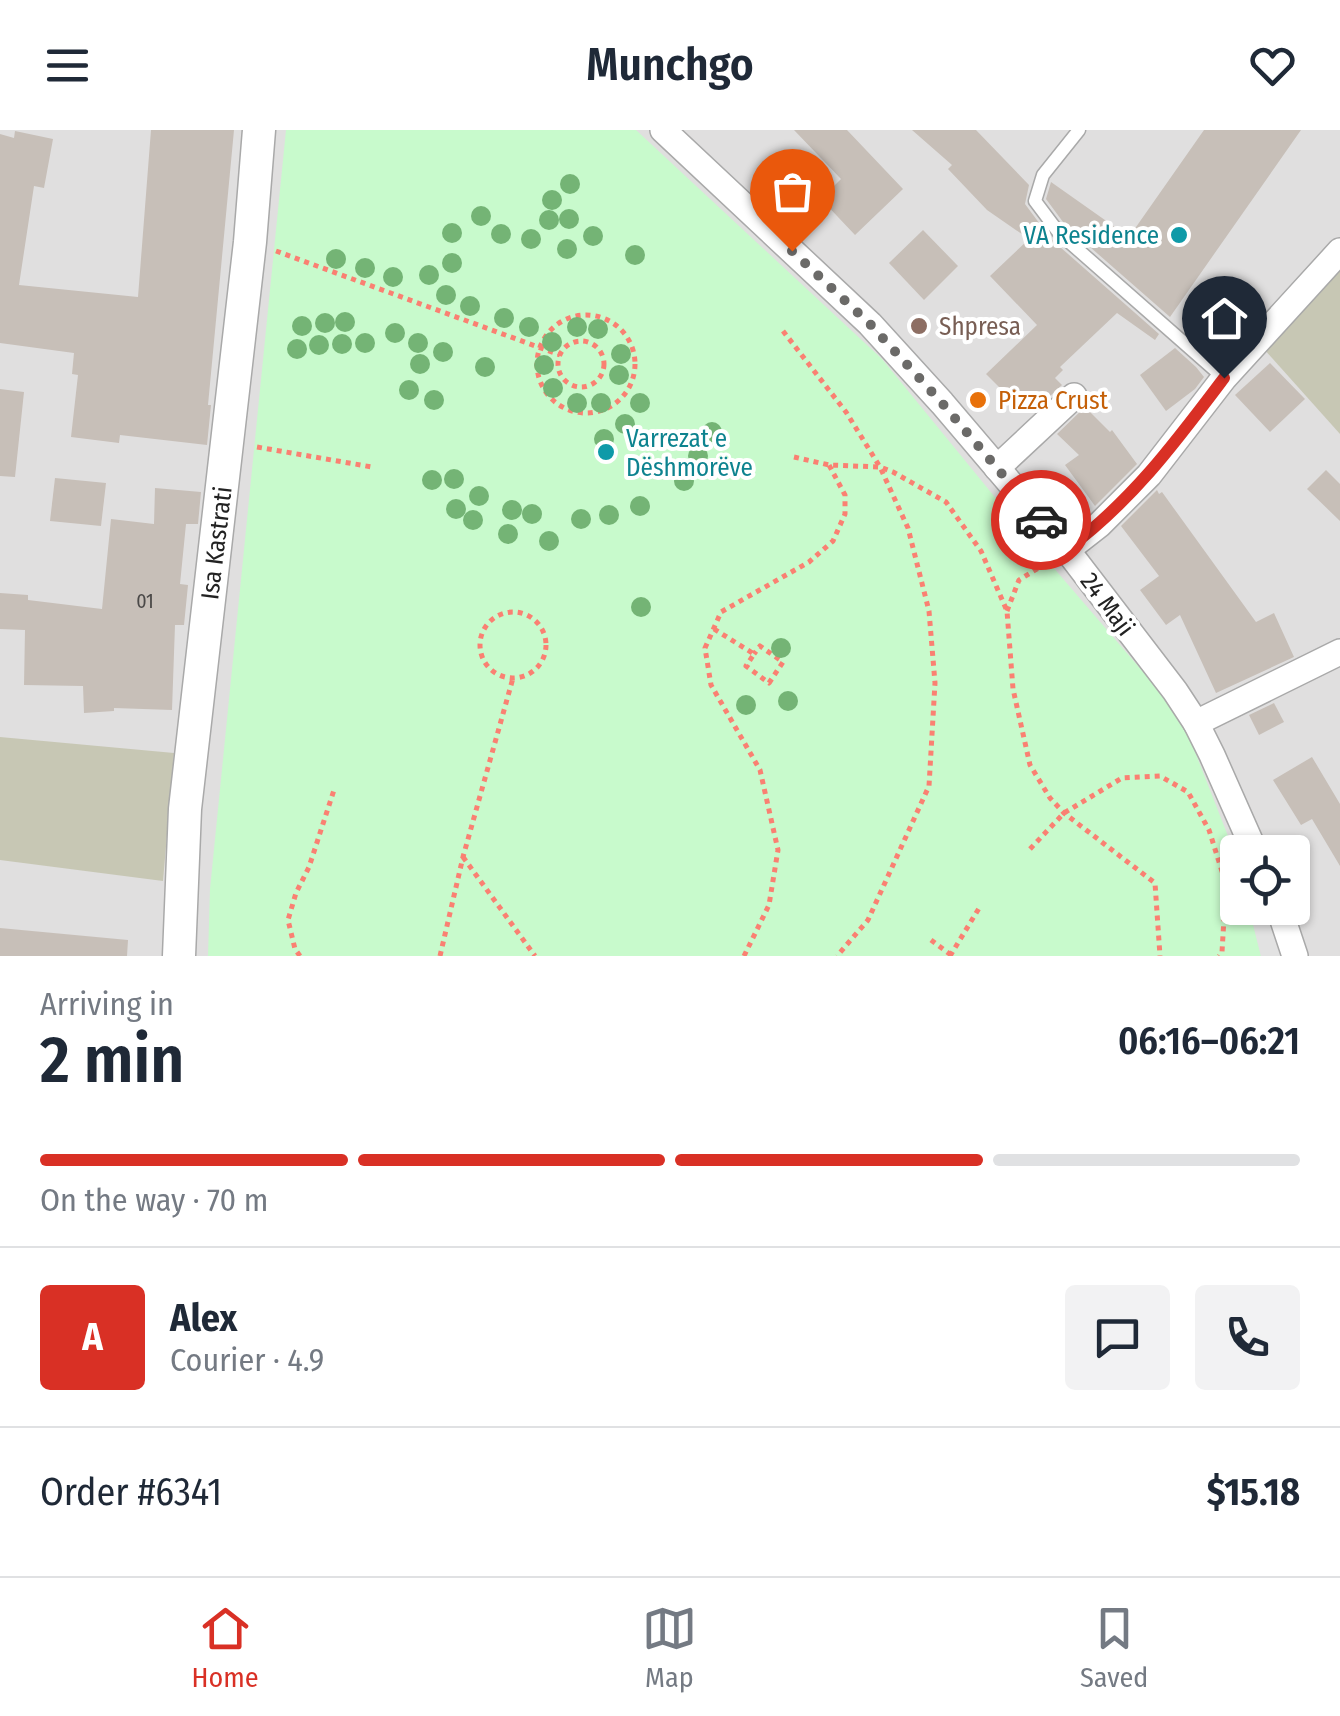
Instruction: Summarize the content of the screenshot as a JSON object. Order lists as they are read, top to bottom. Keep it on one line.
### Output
{"streets":{"street":["Isa Kastrati","24 Maji"]},"places":["VA Residence","Shpresa","Pizza Crust","Varrezat e Dëshmorëve"],"house_numbers":["01"],"page":{"header":"Munchgo","heading":["2 min","Arriving in","06:16–06:21"],"panel":["Alex","Courier · 4.9","Order #6341","$15.18"],"bar":"On the way · 70 m","round":"A","tabs":["Home","Map","Saved"]}}
